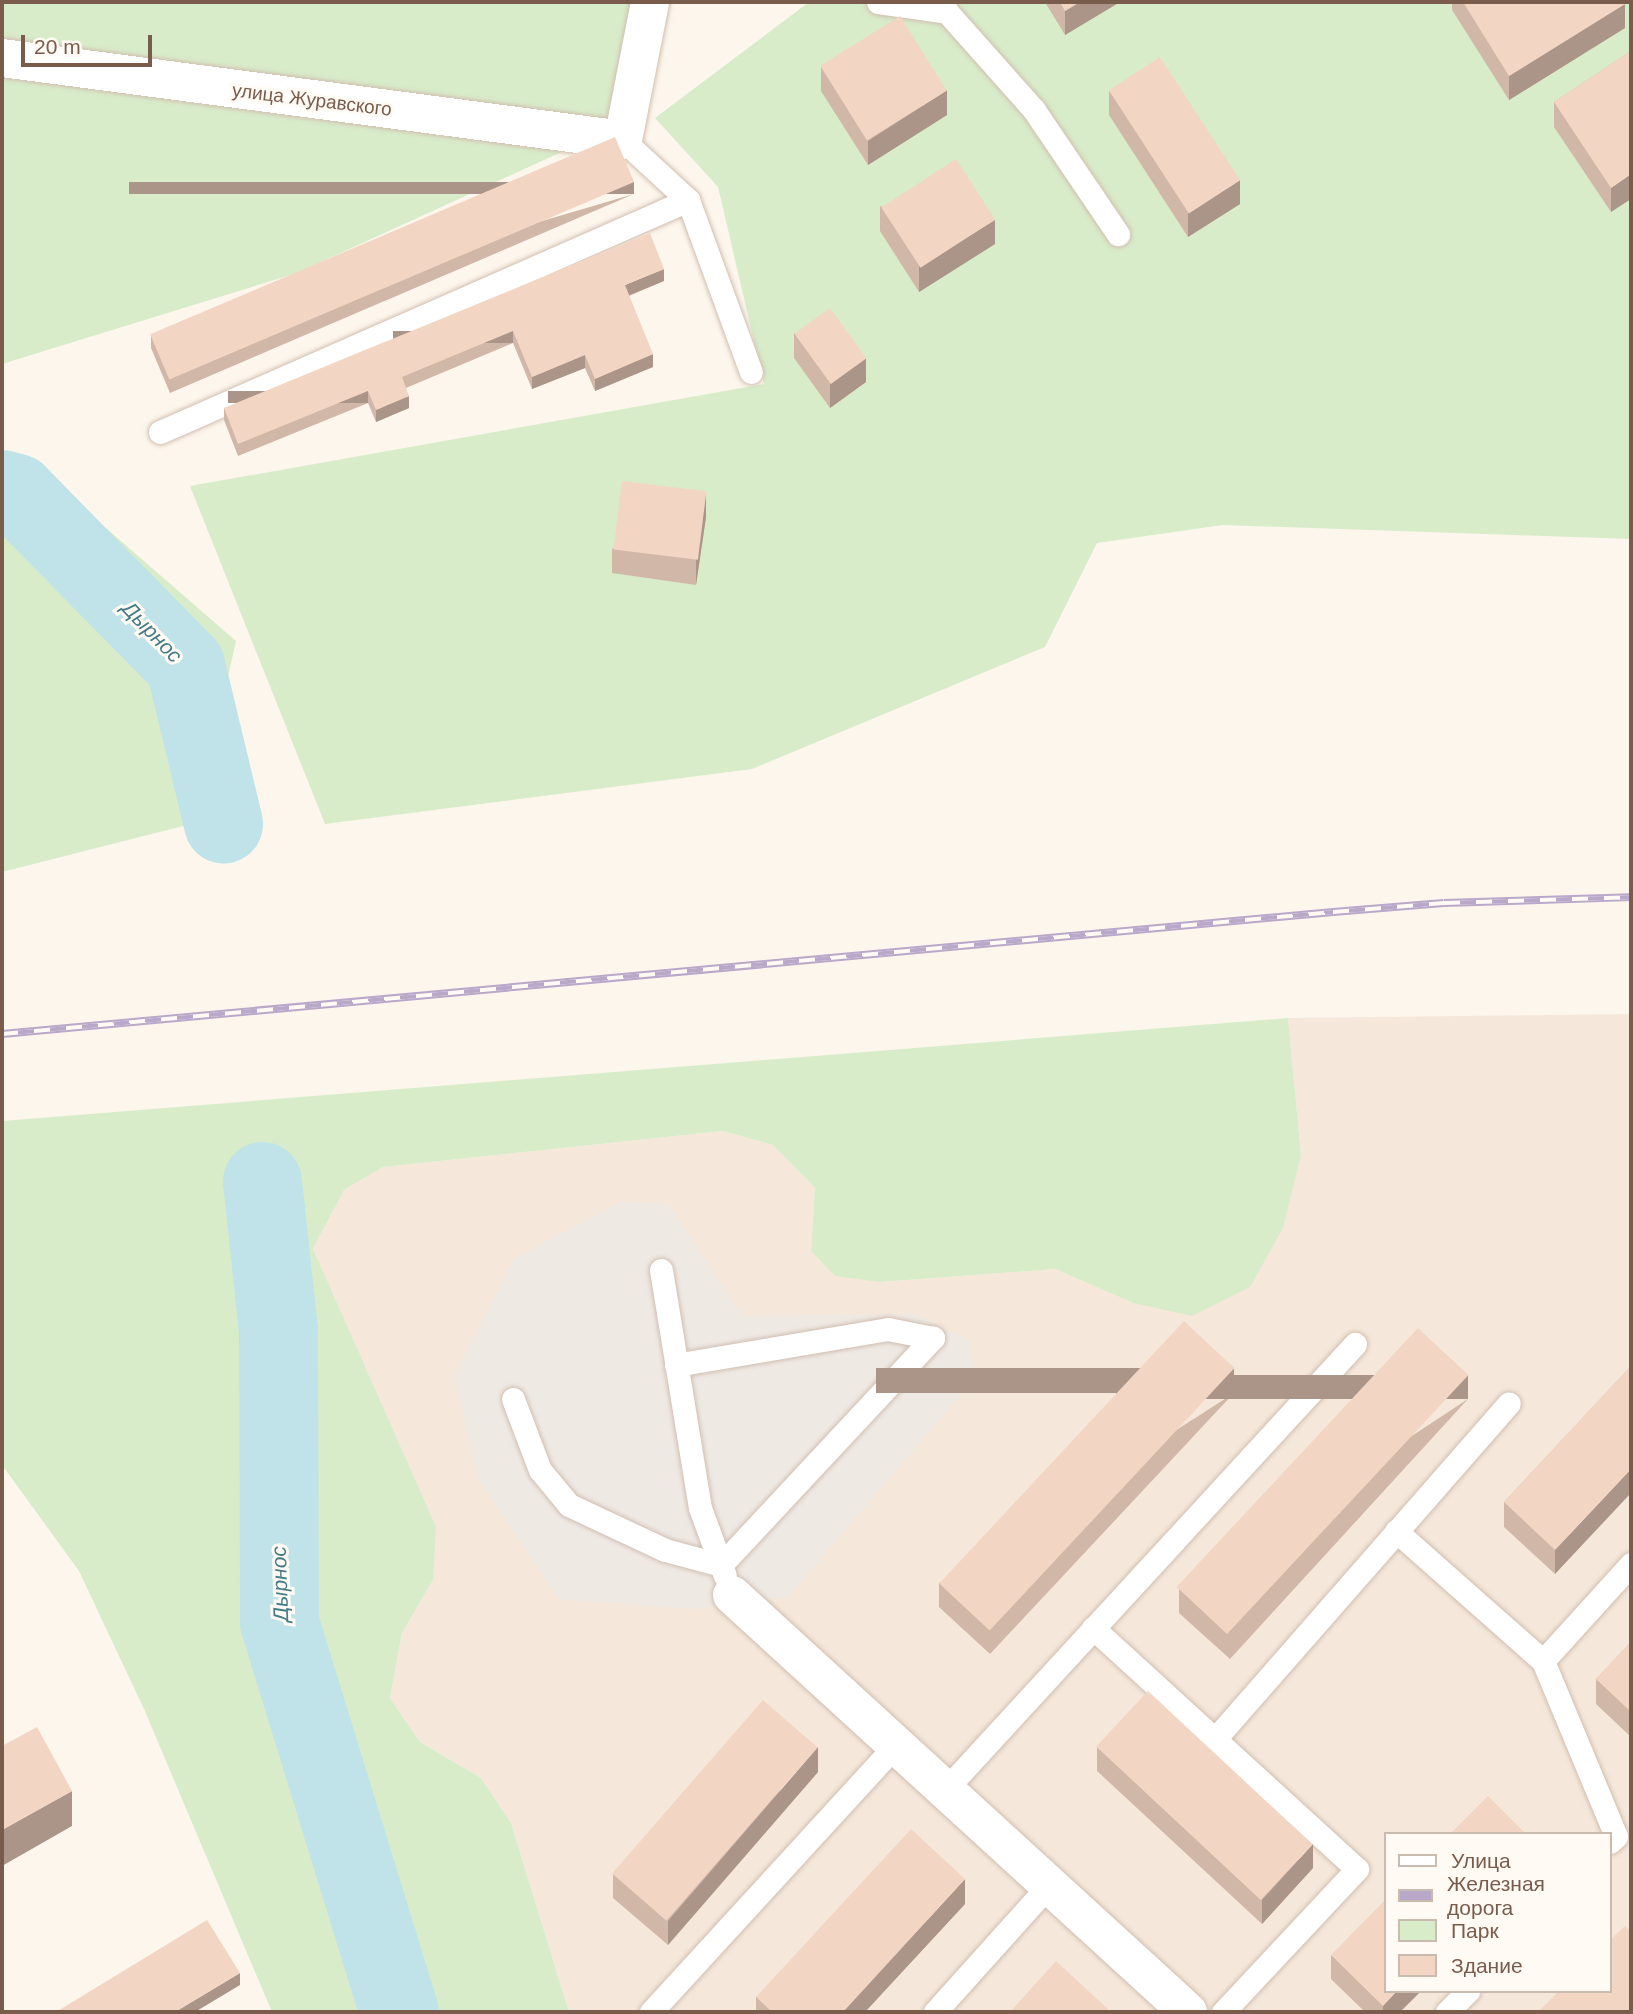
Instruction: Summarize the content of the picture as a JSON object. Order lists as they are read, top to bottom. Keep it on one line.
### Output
{"streets":{"street":["улица Журавского"]},"water":["Дырнос"],"legend":["Улица","Железная дорога","Парк","Здание"],"scale_bar":"20 m"}
